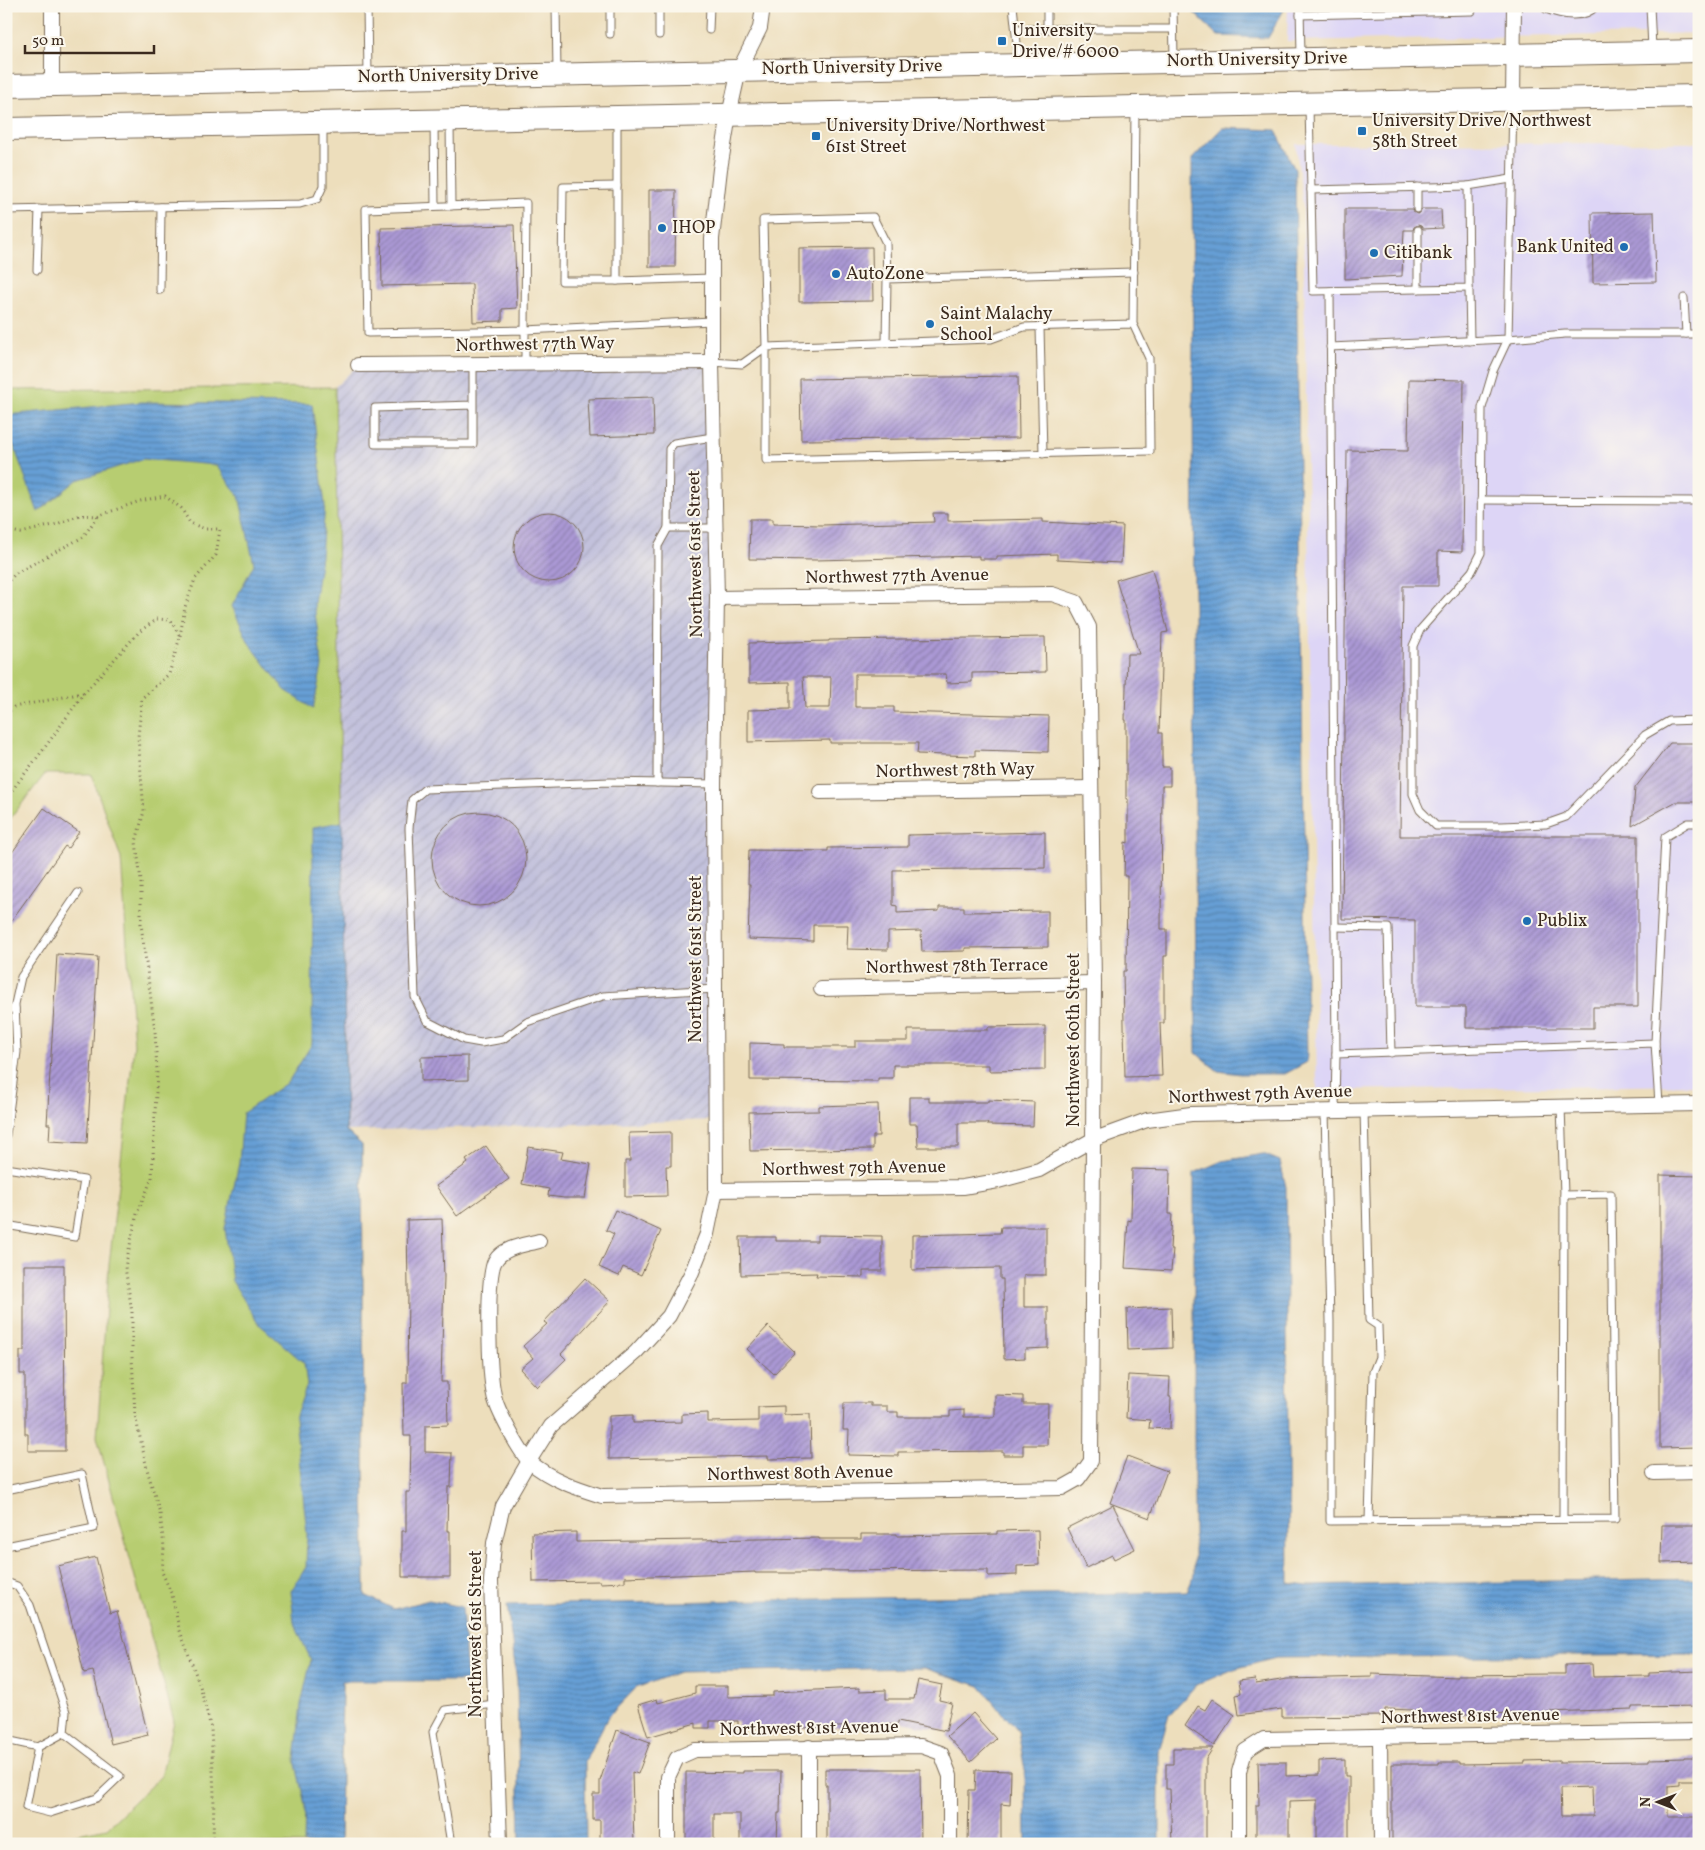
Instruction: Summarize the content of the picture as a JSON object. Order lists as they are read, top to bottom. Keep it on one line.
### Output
{"streets":{"main road":["North University Drive"],"street":["Northwest 77th Way","Northwest 61st Street","Northwest 77th Avenue","Northwest 78th Way","Northwest 78th Terrace","Northwest 60th Street","Northwest 79th Avenue","Northwest 80th Avenue","Northwest 81st Avenue"]},"crossings":[["North University Drive","Northwest 61st Street"],["Northwest 77th Way","Northwest 61st Street"],["Northwest 61st Street","Northwest 77th Avenue"],["Northwest 61st Street","Northwest 79th Avenue"],["Northwest 61st Street","Northwest 80th Avenue"],["Northwest 77th Avenue","Northwest 60th Street"],["Northwest 78th Way","Northwest 60th Street"],["Northwest 78th Terrace","Northwest 60th Street"],["Northwest 60th Street","Northwest 79th Avenue"],["Northwest 60th Street","Northwest 80th Avenue"]],"places":{"transit":["University Drive/# 6000","University Drive/Northwest 58th Street","University Drive/Northwest 61st Street"],"other":["IHOP","Bank United","Citibank","AutoZone","Saint Malachy School","Publix"]},"scale_bar":"50 m","north":"left"}
